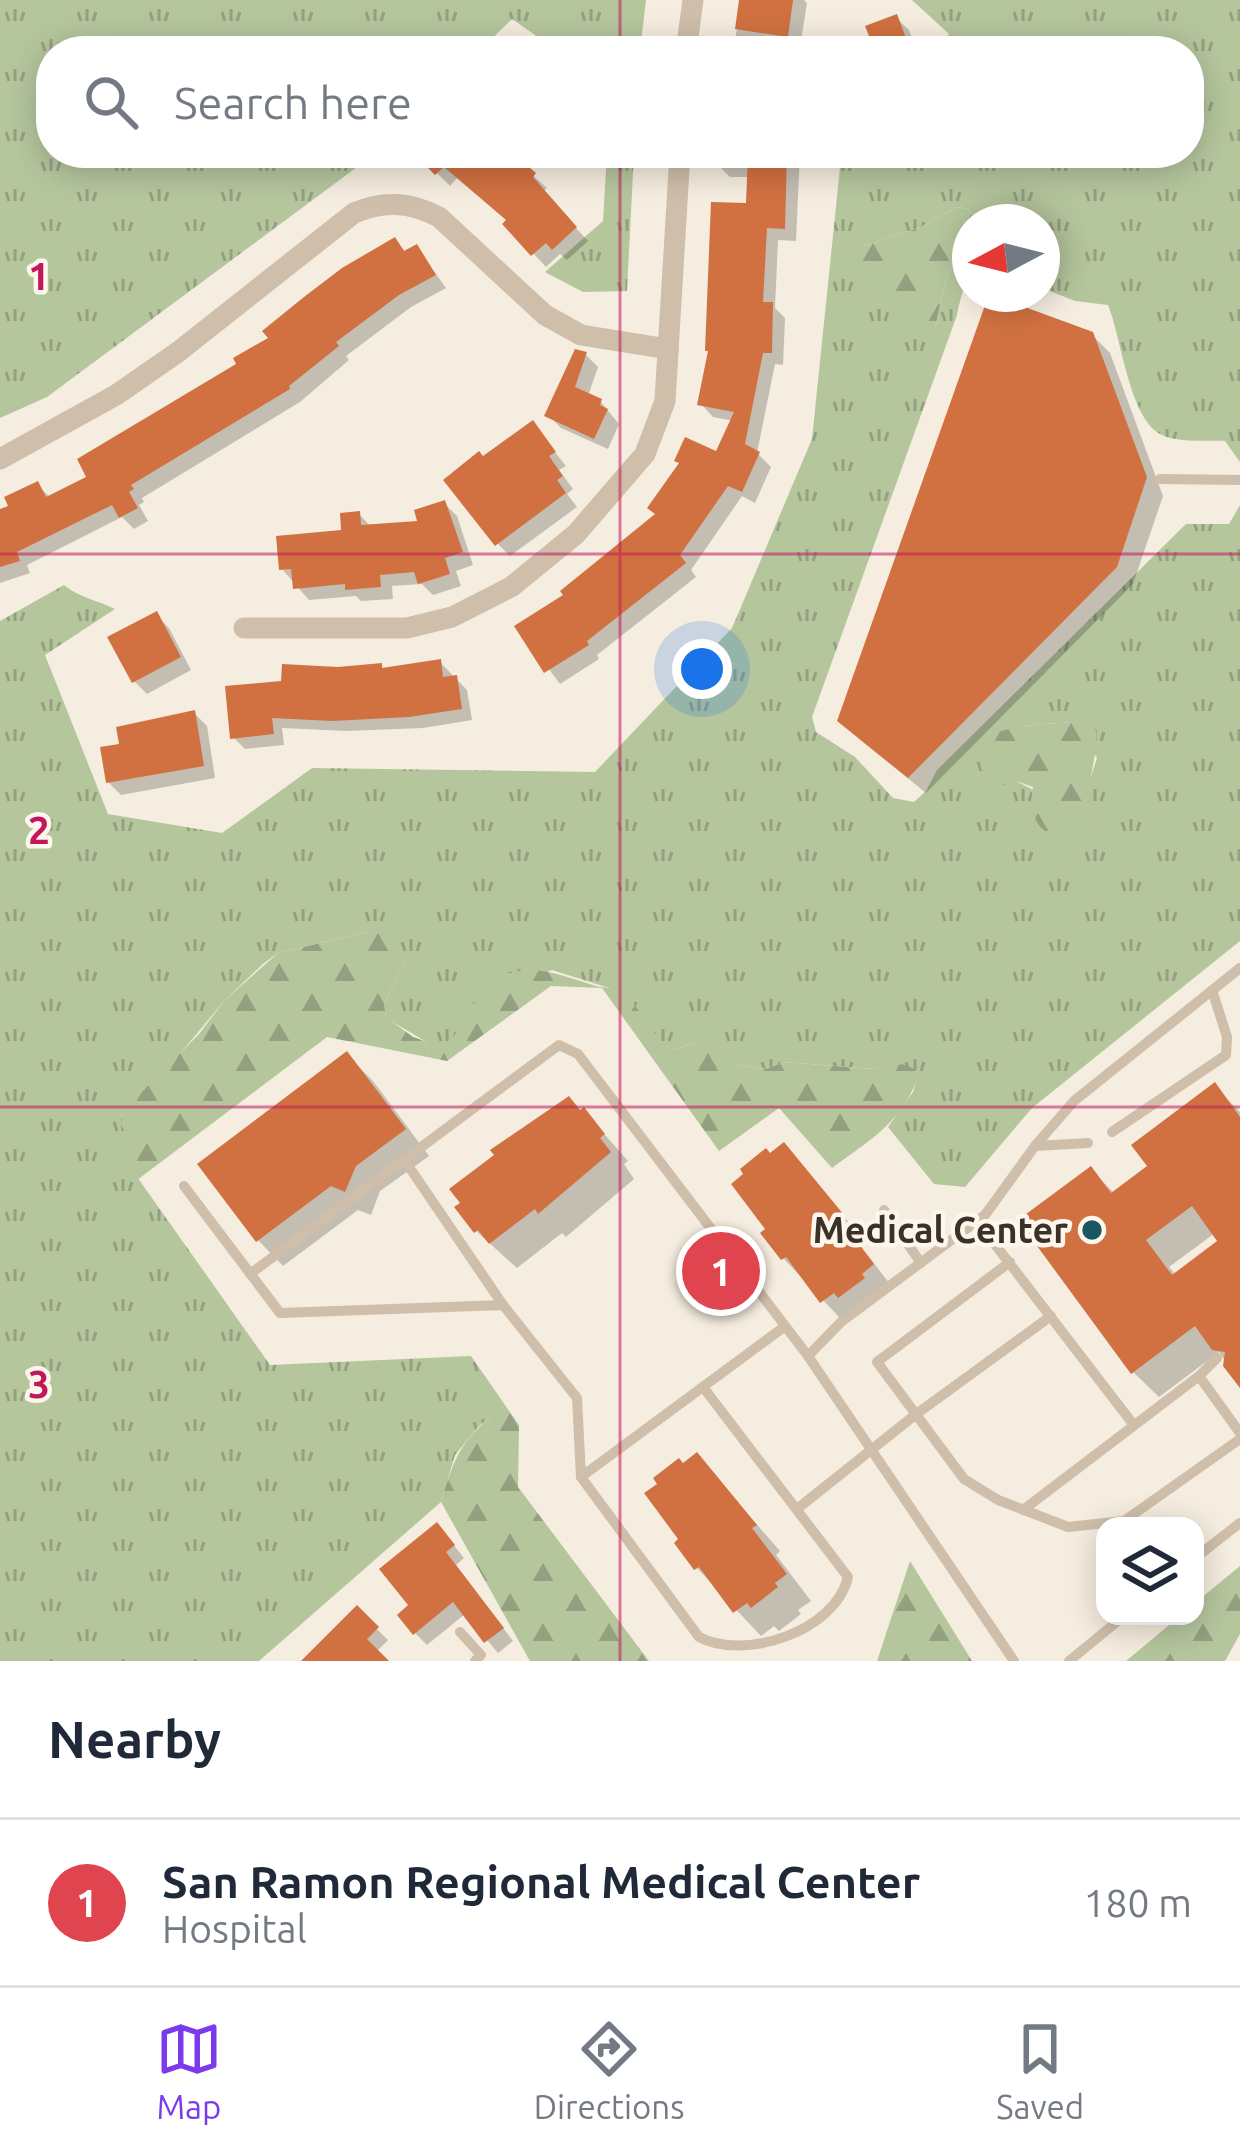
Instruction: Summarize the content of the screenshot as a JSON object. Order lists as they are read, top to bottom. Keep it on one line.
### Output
{"places":["Medical Center"],"north":"left","page":{"search":"Search here","pins":"1","heading":"Nearby","list":[{"mark":"1","name":"San Ramon Regional Medical Center","note":"Hospital","value":"180 m"}],"nav":["Map","Directions","Saved"]},"grid":{"rows":["1","2","3"]}}
